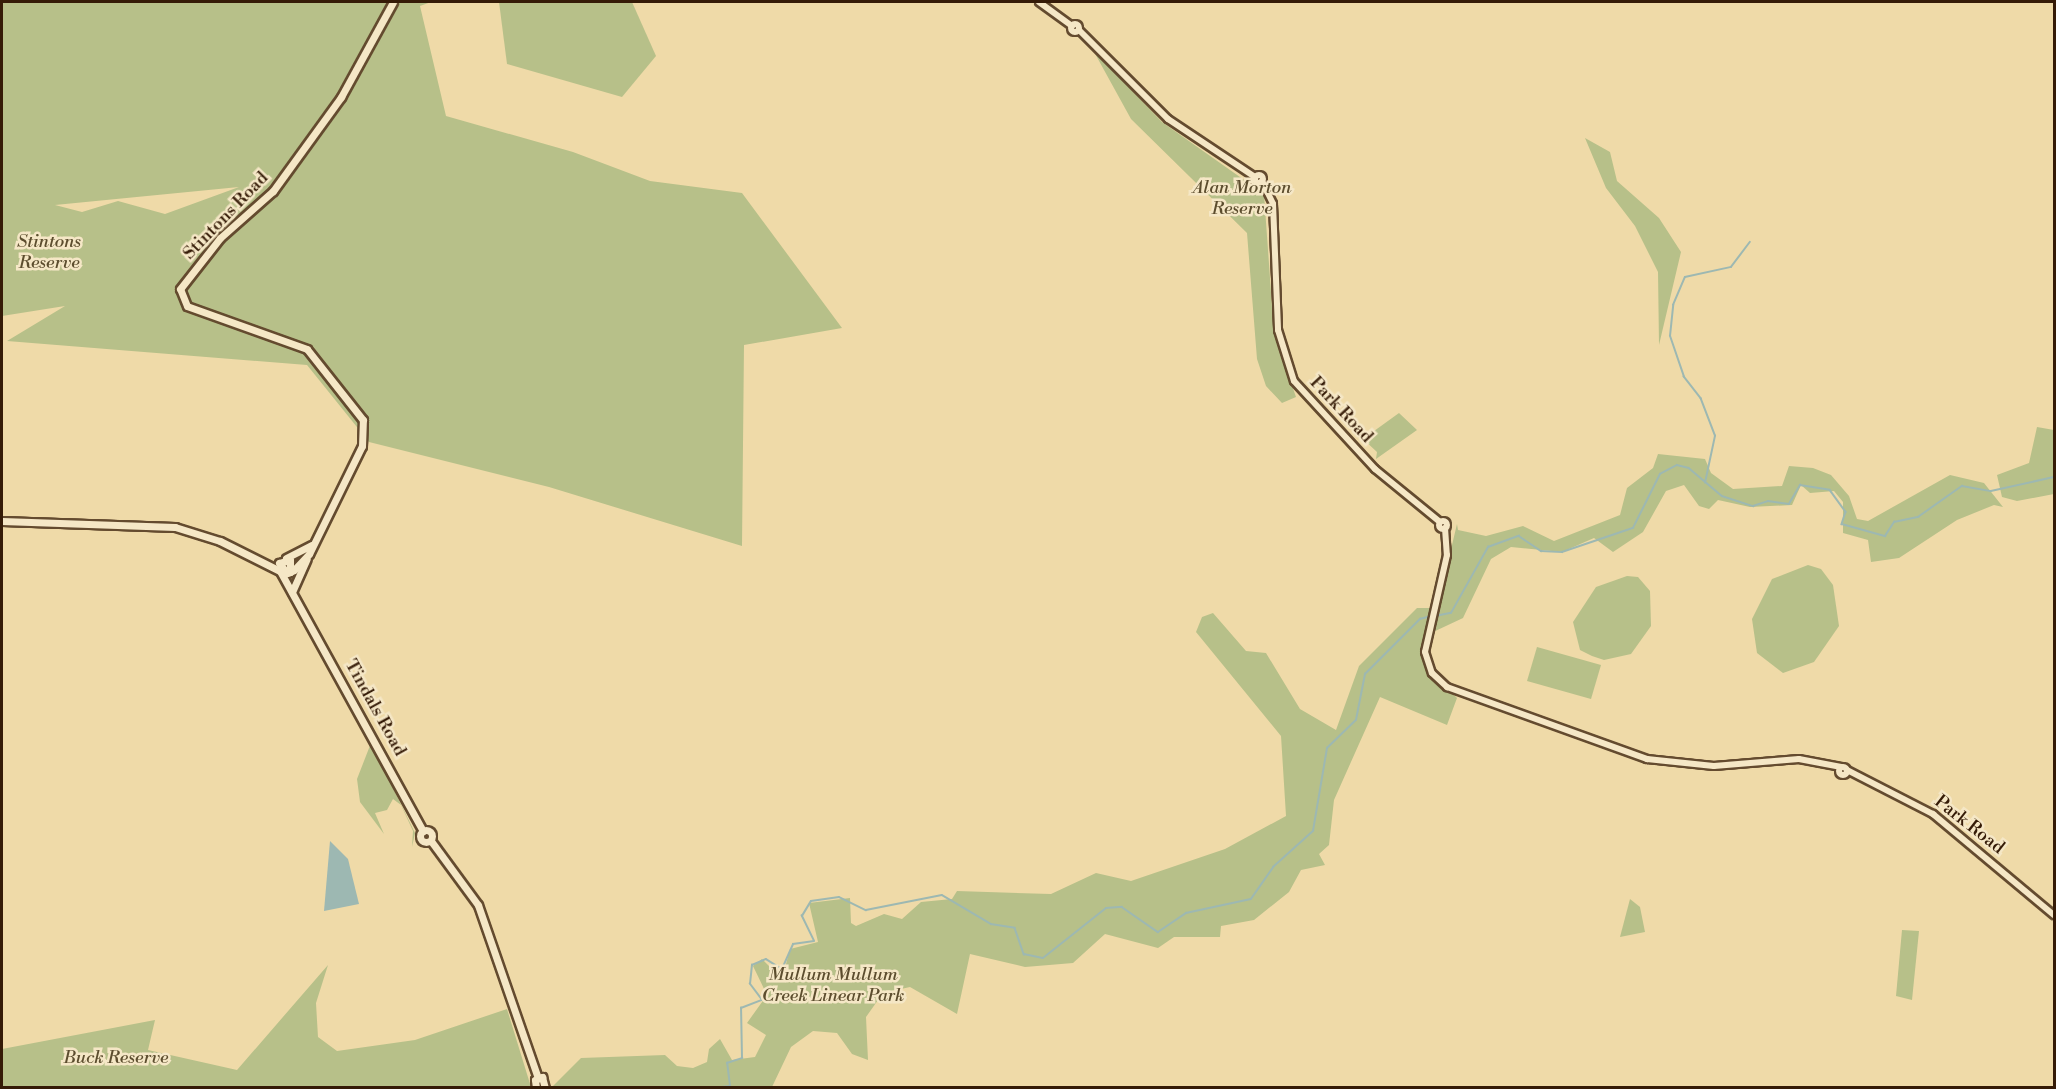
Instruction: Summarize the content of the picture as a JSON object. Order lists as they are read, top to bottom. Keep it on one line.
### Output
{"streets":{"main road":["Stintons Road","Tindals Road"],"street":["Park Road"]},"crossings":[["Stintons Road","Tindals Road"]],"parks":["Alan Morton Reserve","Stintons Reserve","Mullum Mullum Creek Linear Park","Buck Reserve"]}
